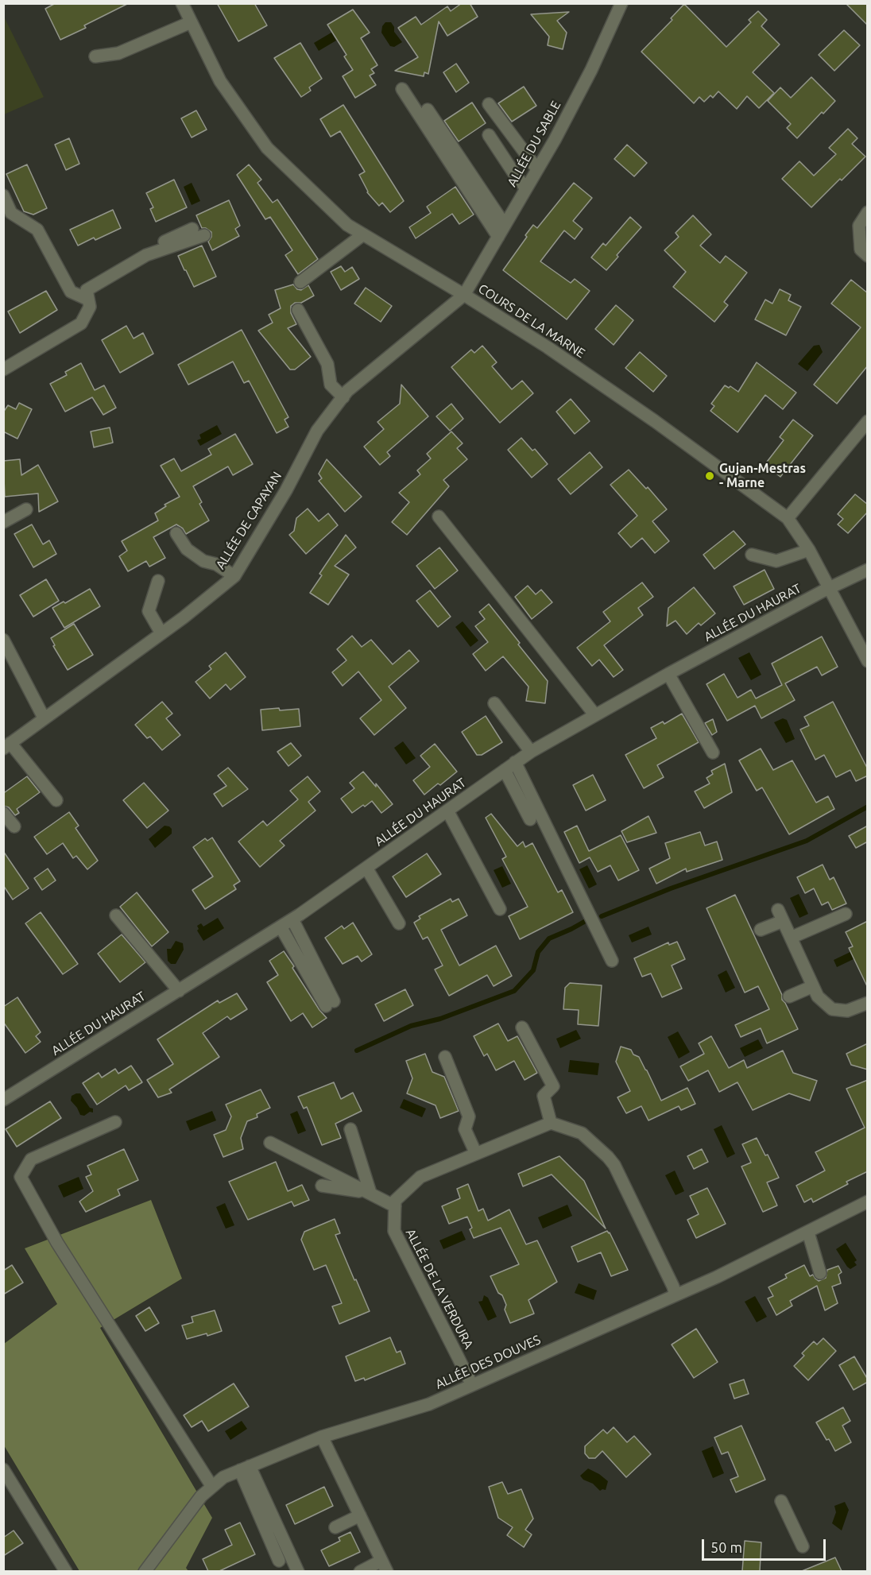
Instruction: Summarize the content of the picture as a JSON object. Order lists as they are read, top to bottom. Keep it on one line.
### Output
{"streets":{"street":["ALLÉE DU SABLE","COURS DE LA MARNE","ALLÉE DE CAPAYAN","ALLÉE DU HAURAT","ALLÉE DE LA VERDURA","ALLÉE DES DOUVES"]},"crossings":[["ALLÉE DU SABLE","COURS DE LA MARNE"],["ALLÉE DU SABLE","ALLÉE DE CAPAYAN"],["COURS DE LA MARNE","ALLÉE DE CAPAYAN"],["COURS DE LA MARNE","ALLÉE DU HAURAT"],["ALLÉE DE LA VERDURA","ALLÉE DES DOUVES"]],"places":["Gujan-Mestras - Marne"],"scale_bar":"50 m"}
